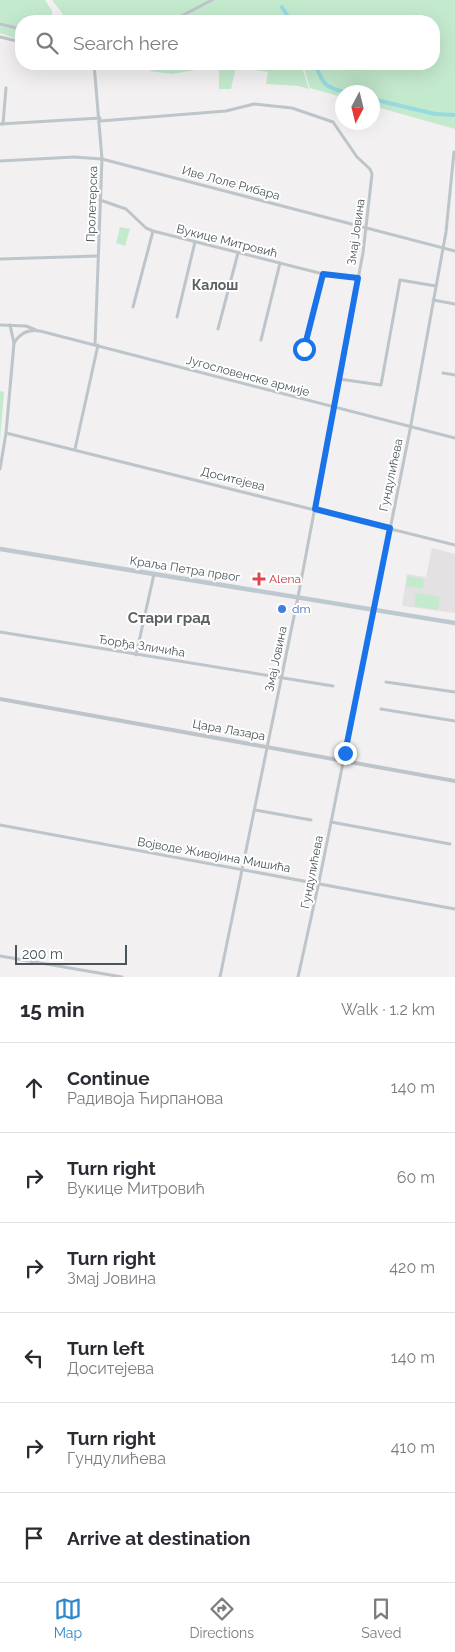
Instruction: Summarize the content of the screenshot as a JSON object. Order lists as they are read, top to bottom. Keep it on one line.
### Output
{"streets":{"main road":["Краља Петра првог"],"street":["Иве Лоле Рибара","Пролетерска","Змај Јовина","Вукице Митровић","Југословенске армије","Гундулићева","Доситејева","Ђорђа Зличића","Цара Лазара","Војводе Живојина Мишића"]},"crossings":[["Иве Лоле Рибара","Пролетерска"],["Иве Лоле Рибара","Змај Јовина"],["Иве Лоле Рибара","Гундулићева"],["Пролетерска","Змај Јовина"],["Пролетерска","Вукице Митровић"],["Пролетерска","Југословенске армије"],["Пролетерска","Доситејева"],["Змај Јовина","Вукице Митровић"],["Змај Јовина","Југословенске армије"],["Змај Јовина","Доситејева"],["Змај Јовина","Краља Петра првог"],["Змај Јовина","Ђорђа Зличића"],["Змај Јовина","Цара Лазара"],["Змај Јовина","Војводе Живојина Мишића"],["Југословенске армије","Гундулићева"],["Гундулићева","Доситејева"],["Гундулићева","Краља Петра првог"],["Гундулићева","Цара Лазара"],["Гундулићева","Војводе Живојина Мишића"]],"districts":["Калош","Стари град"],"places":{"health":["Alena"],"other":["dm"]},"scale_bar":"200 m","north":"bottom","page":{"search":"Search here","scale":"200 m","heading":["15 min","Walk · 1.2 km"],"list":[["Continue","Радивоја Ћирпанова","140 m"],["Turn right","Вукице Митровић","60 m"],["Turn right","Змај Јовина","420 m"],["Turn left","Доситејева","140 m"],["Turn right","Гундулићева","410 m"],"Arrive at destination"],"nav":["Map","Directions","Saved"]}}
